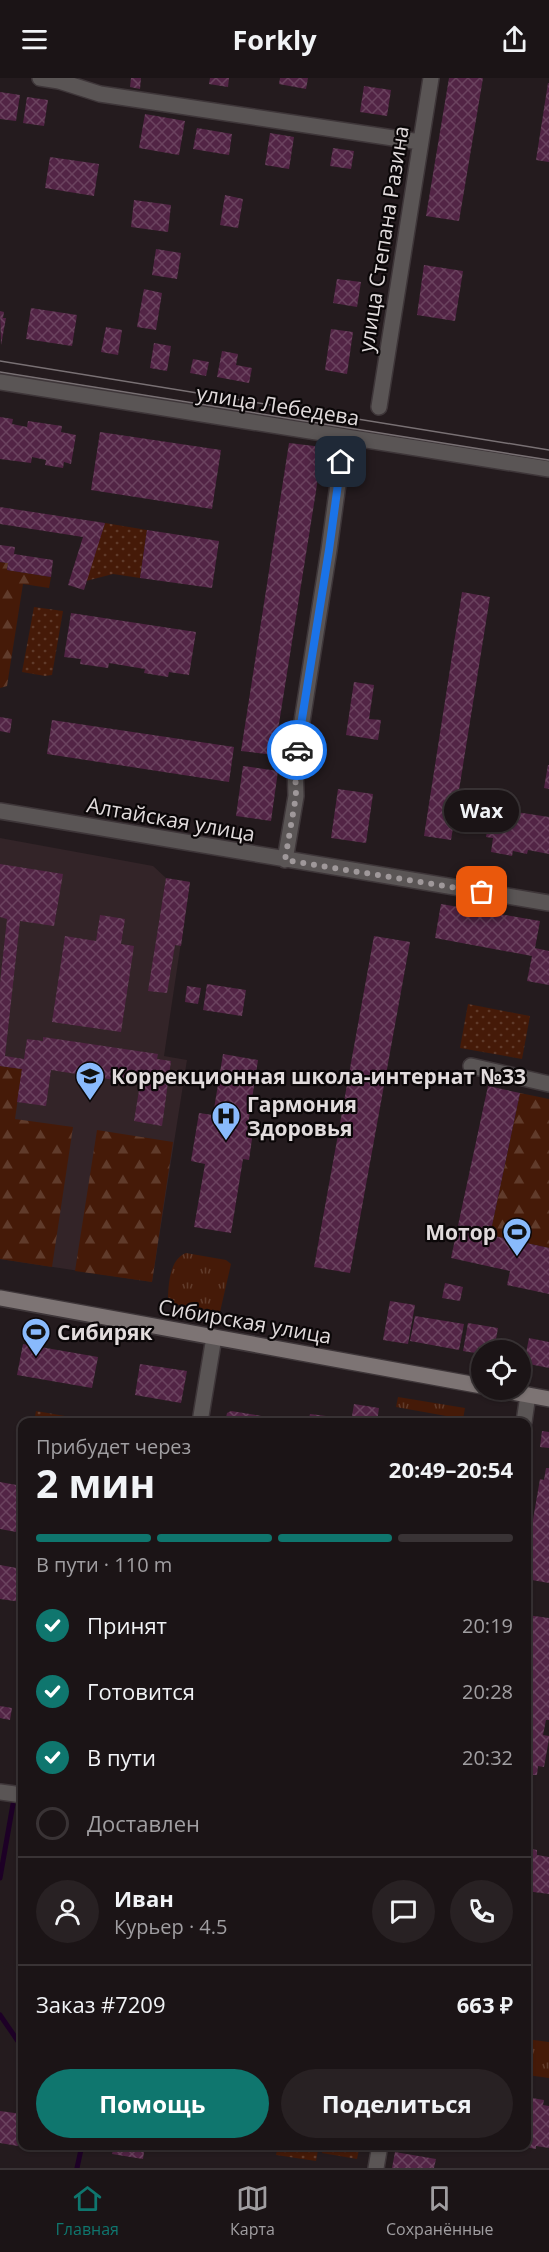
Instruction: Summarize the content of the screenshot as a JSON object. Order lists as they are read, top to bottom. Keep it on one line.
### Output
{"streets":{"main road":["Сибирская улица"],"street":["улица Степана Разина","улица Лебедева","Алтайская улица"]},"places":{"other":["Wax"],"school or university":["Коррекционная школа-интернат №33"],"hospital":["Гармония Здоровья"],"sports":["Мотор","Сибиряк"]},"page":{"header":"Forkly","bubble":"Wax","heading":["2 мин","Прибудет через","20:49–20:54"],"panel":["Иван","Курьер · 4.5","Заказ #7209","663 ₽"],"bar":"В пути · 110 m","list":[["Принят","20:19"],["Готовится","20:28"],["В пути","20:32"],"Доставлен"],"buttons":["Помощь","Поделиться"],"tabs":["Главная","Карта","Сохранённые"]}}
